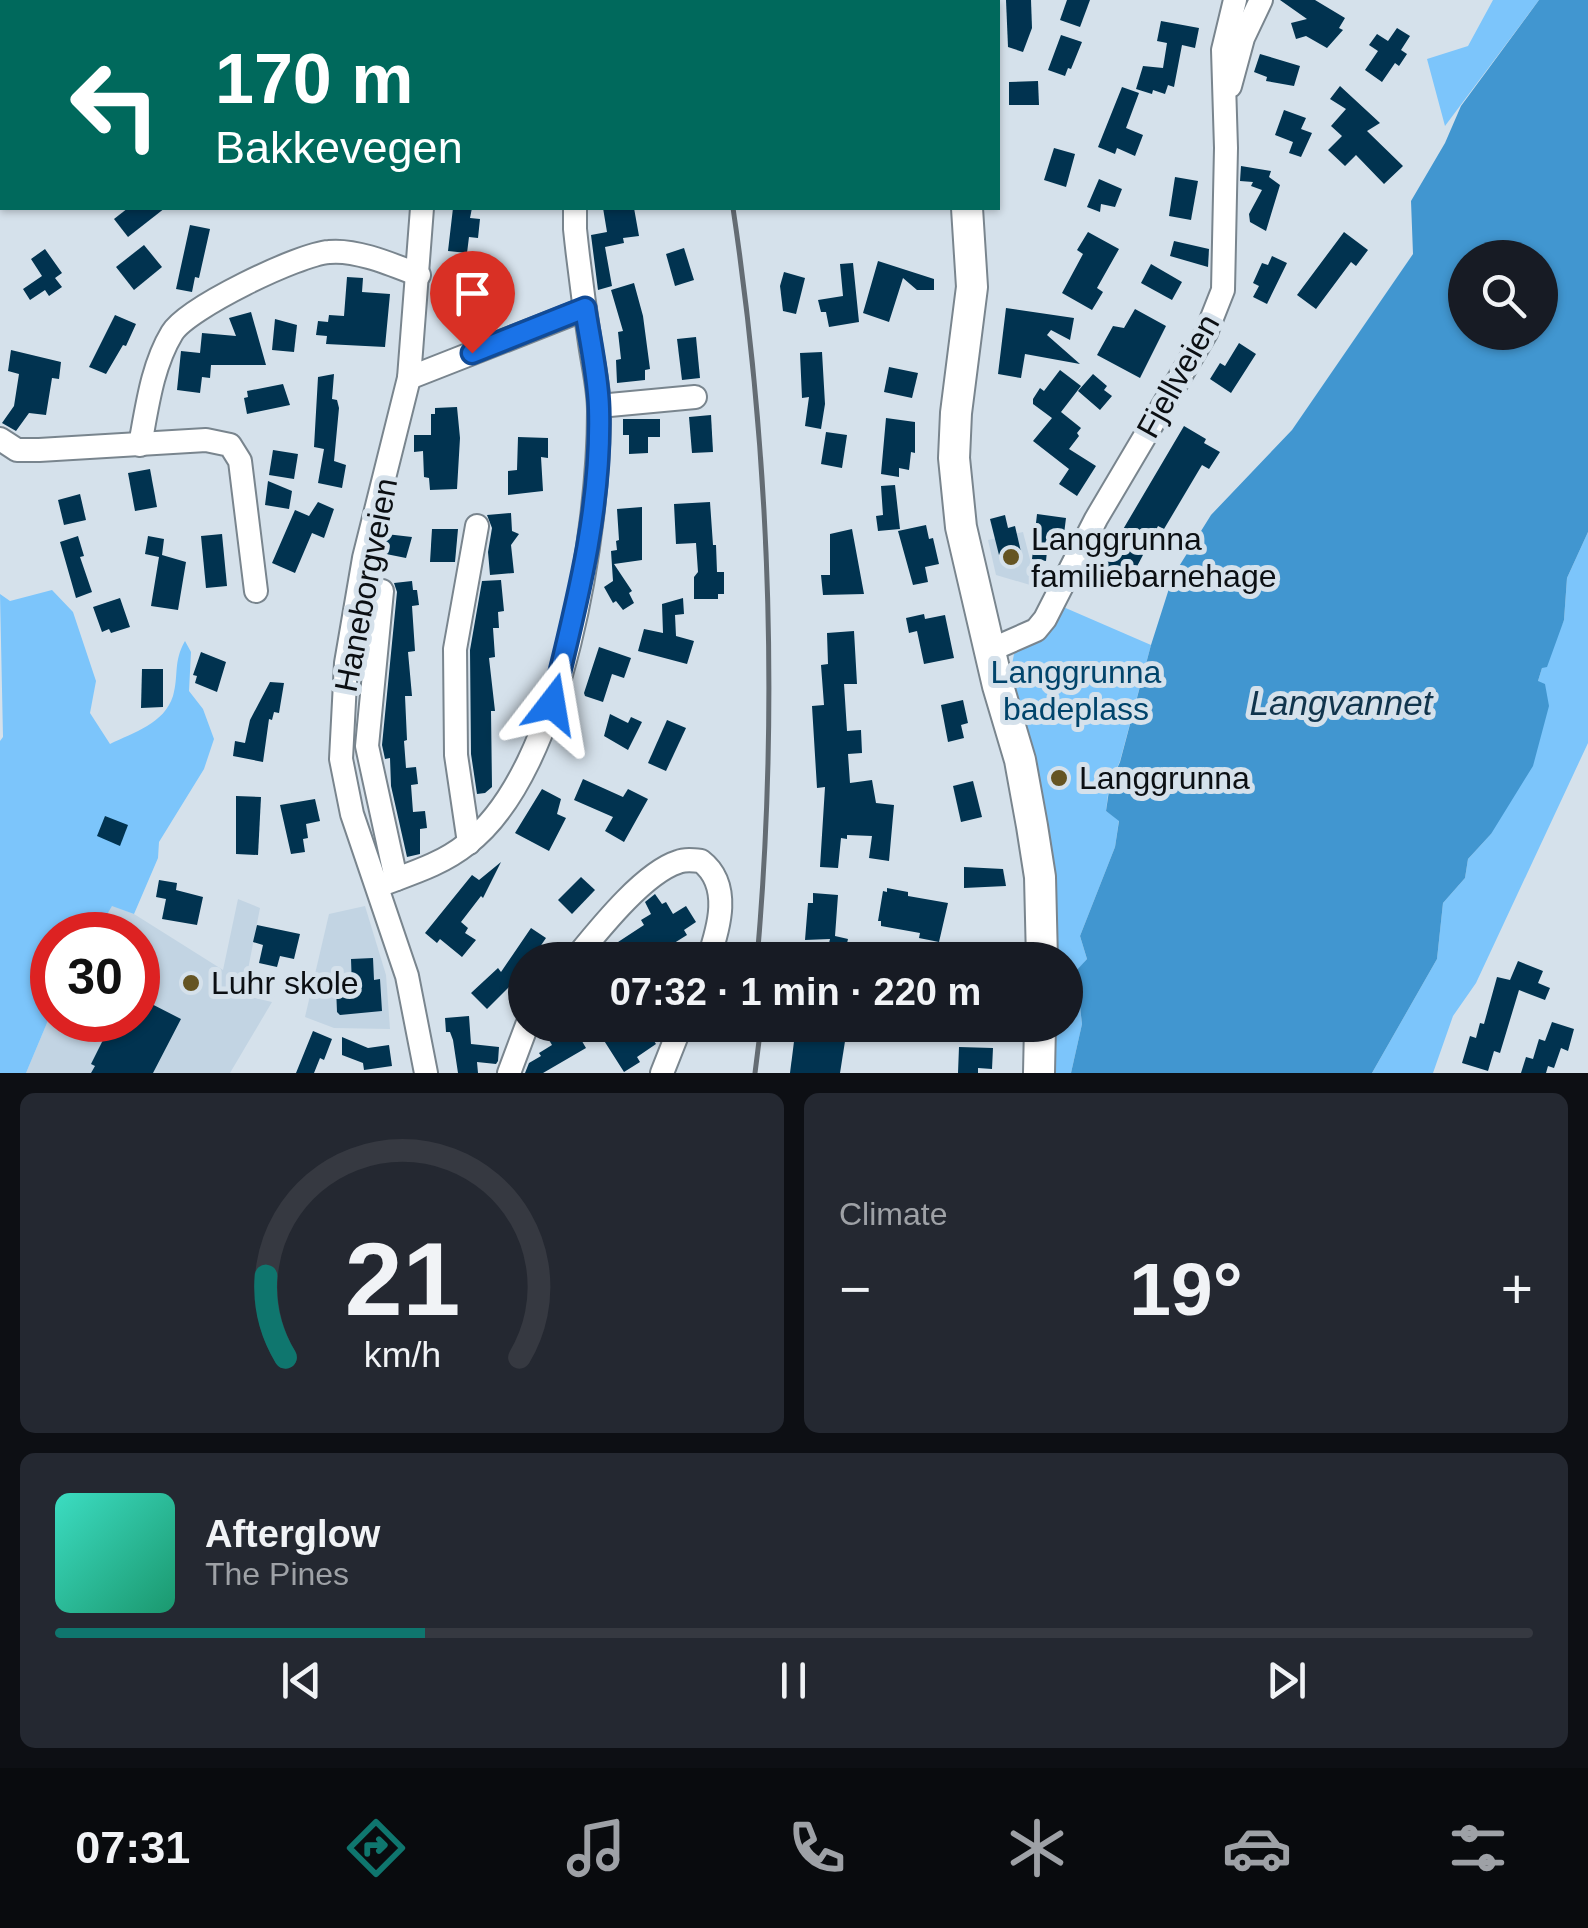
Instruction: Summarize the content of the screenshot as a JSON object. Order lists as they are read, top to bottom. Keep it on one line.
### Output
{"streets":{"street":["Fjellveien","Haneborgveien"]},"water":["Langvannet"],"parks":["Langgrunna badeplass"],"places":["Langgrunna familiebarnehage","Langgrunna","Luhr skole"],"page":{"turn":["170 m","Bakkevegen"],"limit":"30","trip":"07:32 · 1 min · 220 m","tile":"Climate","heat":["−","19°","+"],"song":["Afterglow","The Pines"],"tabs":"07:31","gauge":["21","km/h"]}}
